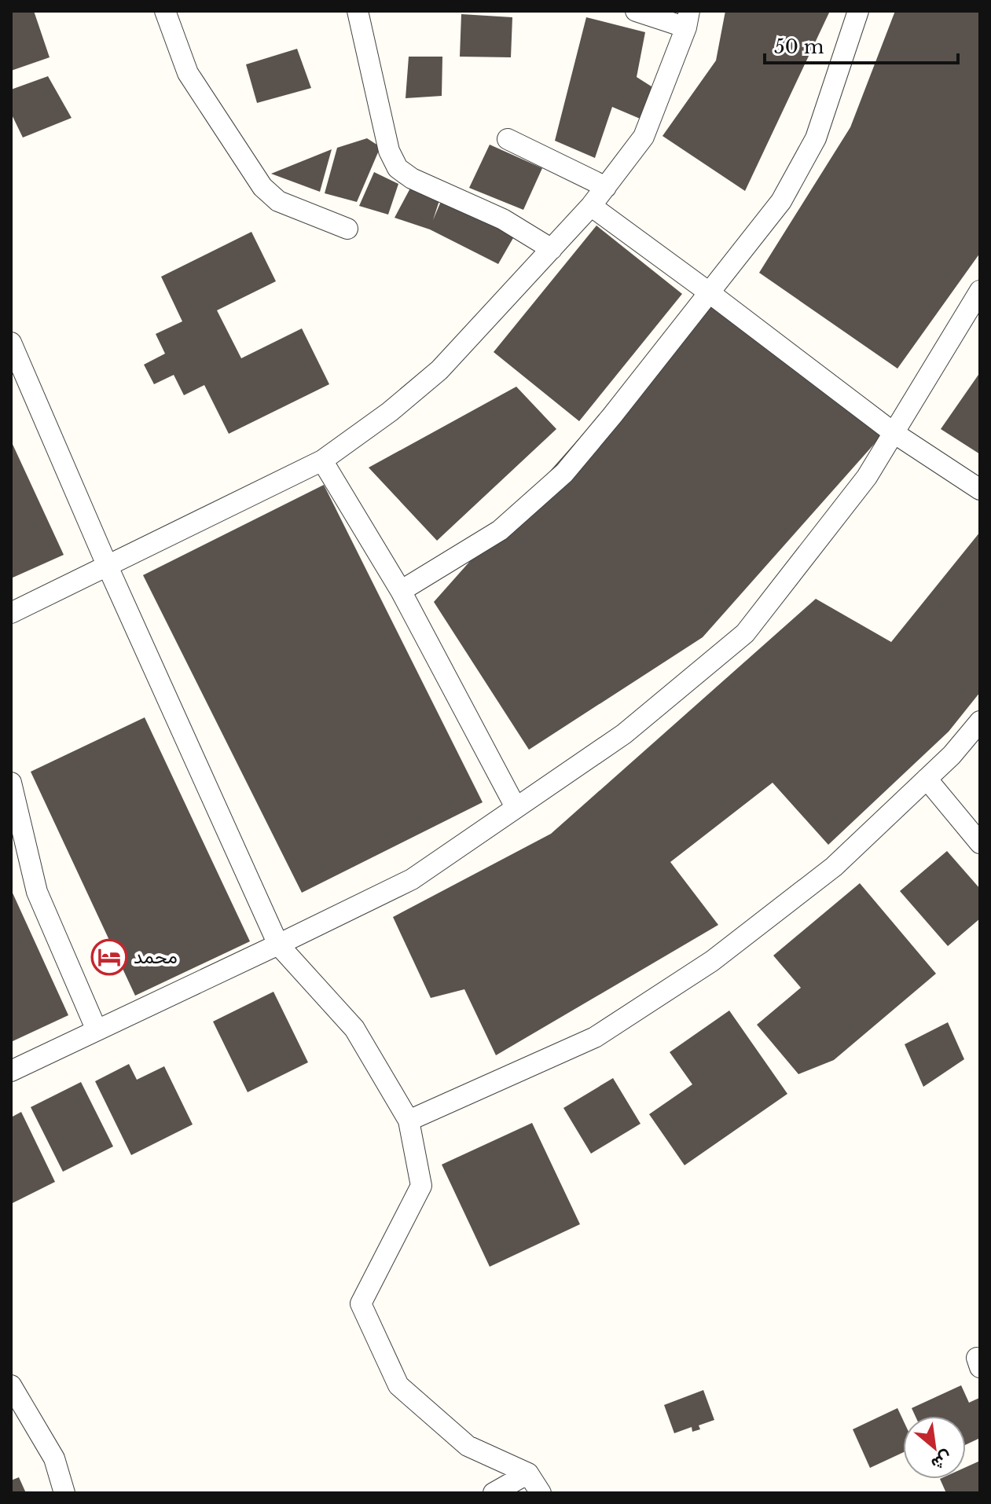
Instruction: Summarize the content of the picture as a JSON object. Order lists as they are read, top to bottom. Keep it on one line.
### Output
{"places":{"hotel":["محمد"]},"scale_bar":"50 m","north":"bottom right"}
